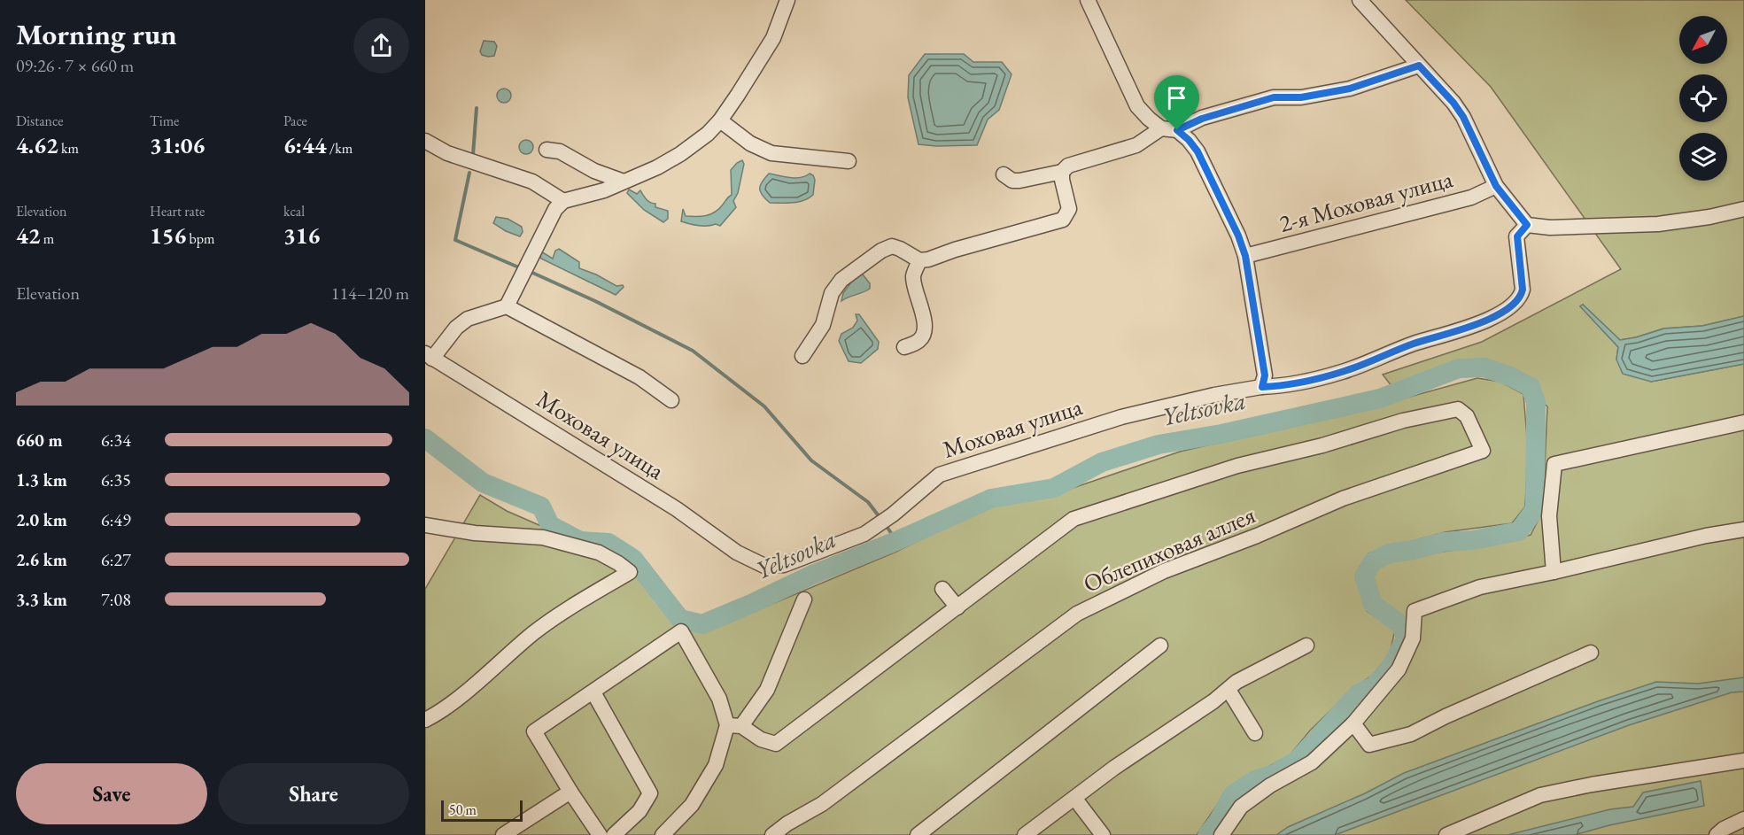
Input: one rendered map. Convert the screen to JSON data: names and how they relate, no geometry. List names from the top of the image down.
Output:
{
  "streets": {
    "street": ["2-я Моховая улица", "Моховая улица", "Облепиховая аллея"]
  },
  "water": ["Yeltsovka"],
  "scale_bar": "50 m",
  "north": "bottom left",
  "page": {
    "heading": ["Morning run", "09:26 · 7 × 660 m"],
    "stats": [
      ["Distance", "4.62 km"],
      ["Time", "31:06"],
      ["Pace", "6:44 /km"],
      ["Elevation", "42 m"],
      ["Heart rate", "156 bpm"],
      ["kcal", "316"]
    ],
    "chart": ["Elevation", "114–120 m"],
    "list": [
      {
        "name": "660 m",
        "note": "6:34"
      },
      {
        "name": "1.3 km",
        "note": "6:35"
      },
      {
        "name": "2.0 km",
        "note": "6:49"
      },
      {
        "name": "2.6 km",
        "note": "6:27"
      },
      {
        "name": "3.3 km",
        "note": "7:08"
      }
    ],
    "buttons": ["Save", "Share"],
    "scale": "50 m"
  }
}
